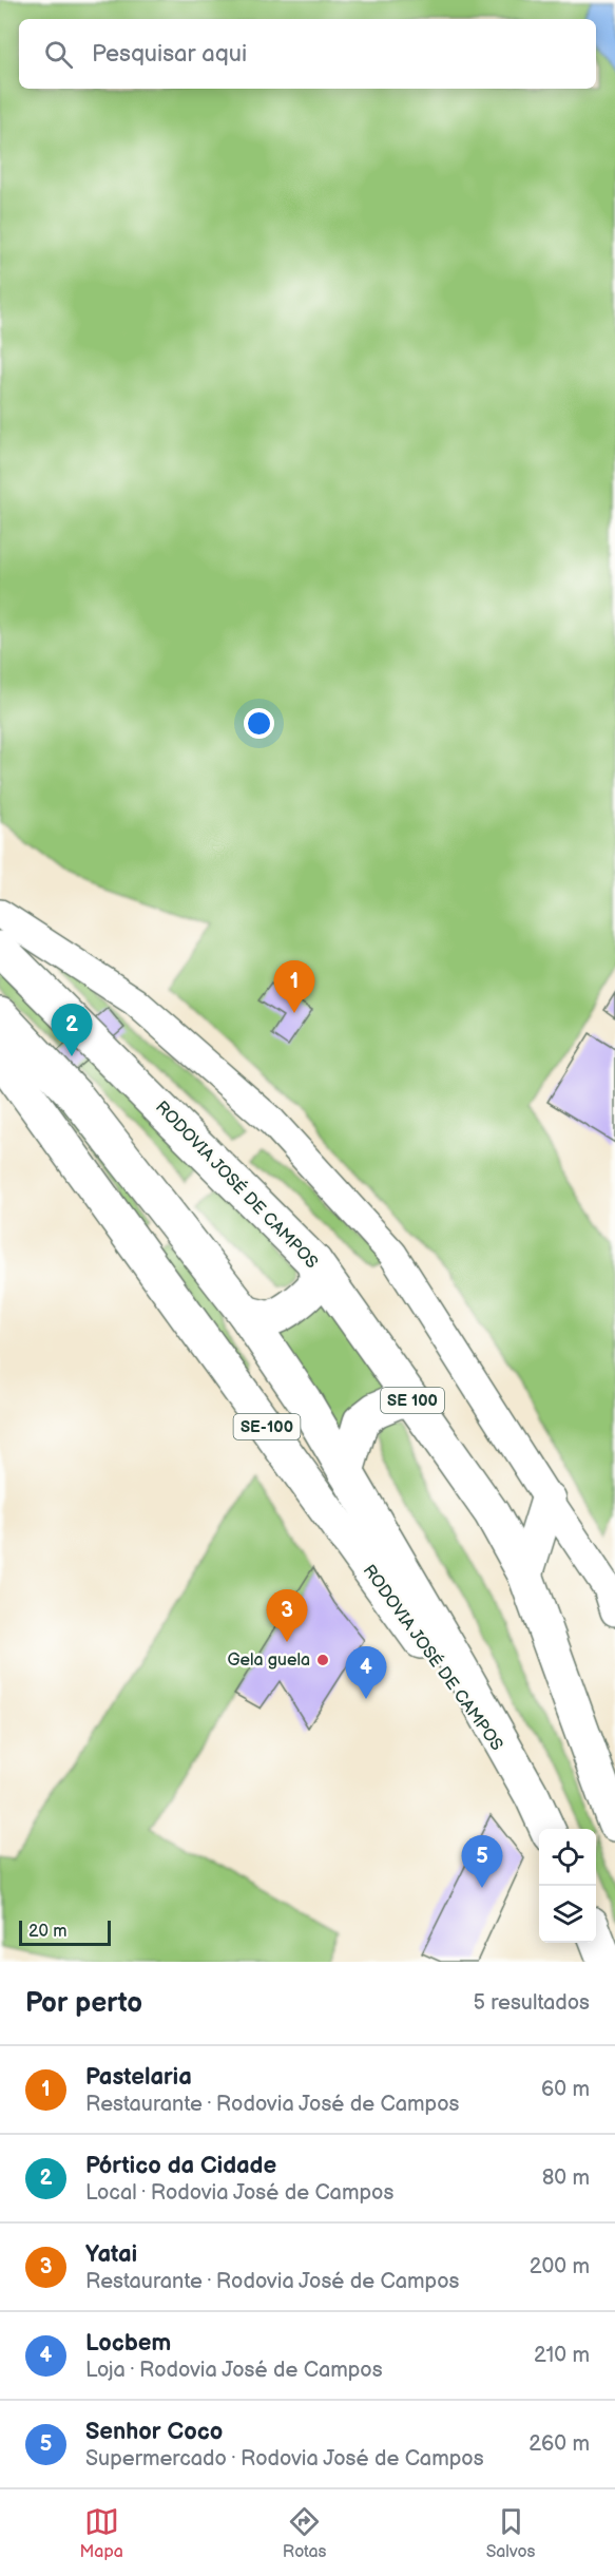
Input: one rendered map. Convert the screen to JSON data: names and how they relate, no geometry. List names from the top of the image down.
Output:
{
  "streets": {
    "main road": ["RODOVIA JOSÉ DE CAMPOS", "SE 100", "SE-100"]
  },
  "places": ["Gela guela"],
  "scale_bar": "20 m",
  "page": {
    "search": "Pesquisar aqui",
    "pins": [
      "1",
      "2",
      "3",
      "4",
      "5"
    ],
    "scale": "20 m",
    "heading": ["Por perto", "5 resultados"],
    "list": [
      {
        "mark": "1",
        "name": "Pastelaria",
        "note": "Restaurante · Rodovia José de Campos",
        "value": "60 m"
      },
      {
        "mark": "2",
        "name": "Pórtico da Cidade",
        "note": "Local · Rodovia José de Campos",
        "value": "80 m"
      },
      {
        "mark": "3",
        "name": "Yatai",
        "note": "Restaurante · Rodovia José de Campos",
        "value": "200 m"
      },
      {
        "mark": "4",
        "name": "Locbem",
        "note": "Loja · Rodovia José de Campos",
        "value": "210 m"
      },
      {
        "mark": "5",
        "name": "Senhor Coco",
        "note": "Supermercado · Rodovia José de Campos",
        "value": "260 m"
      }
    ],
    "nav": ["Mapa", "Rotas", "Salvos"]
  }
}
